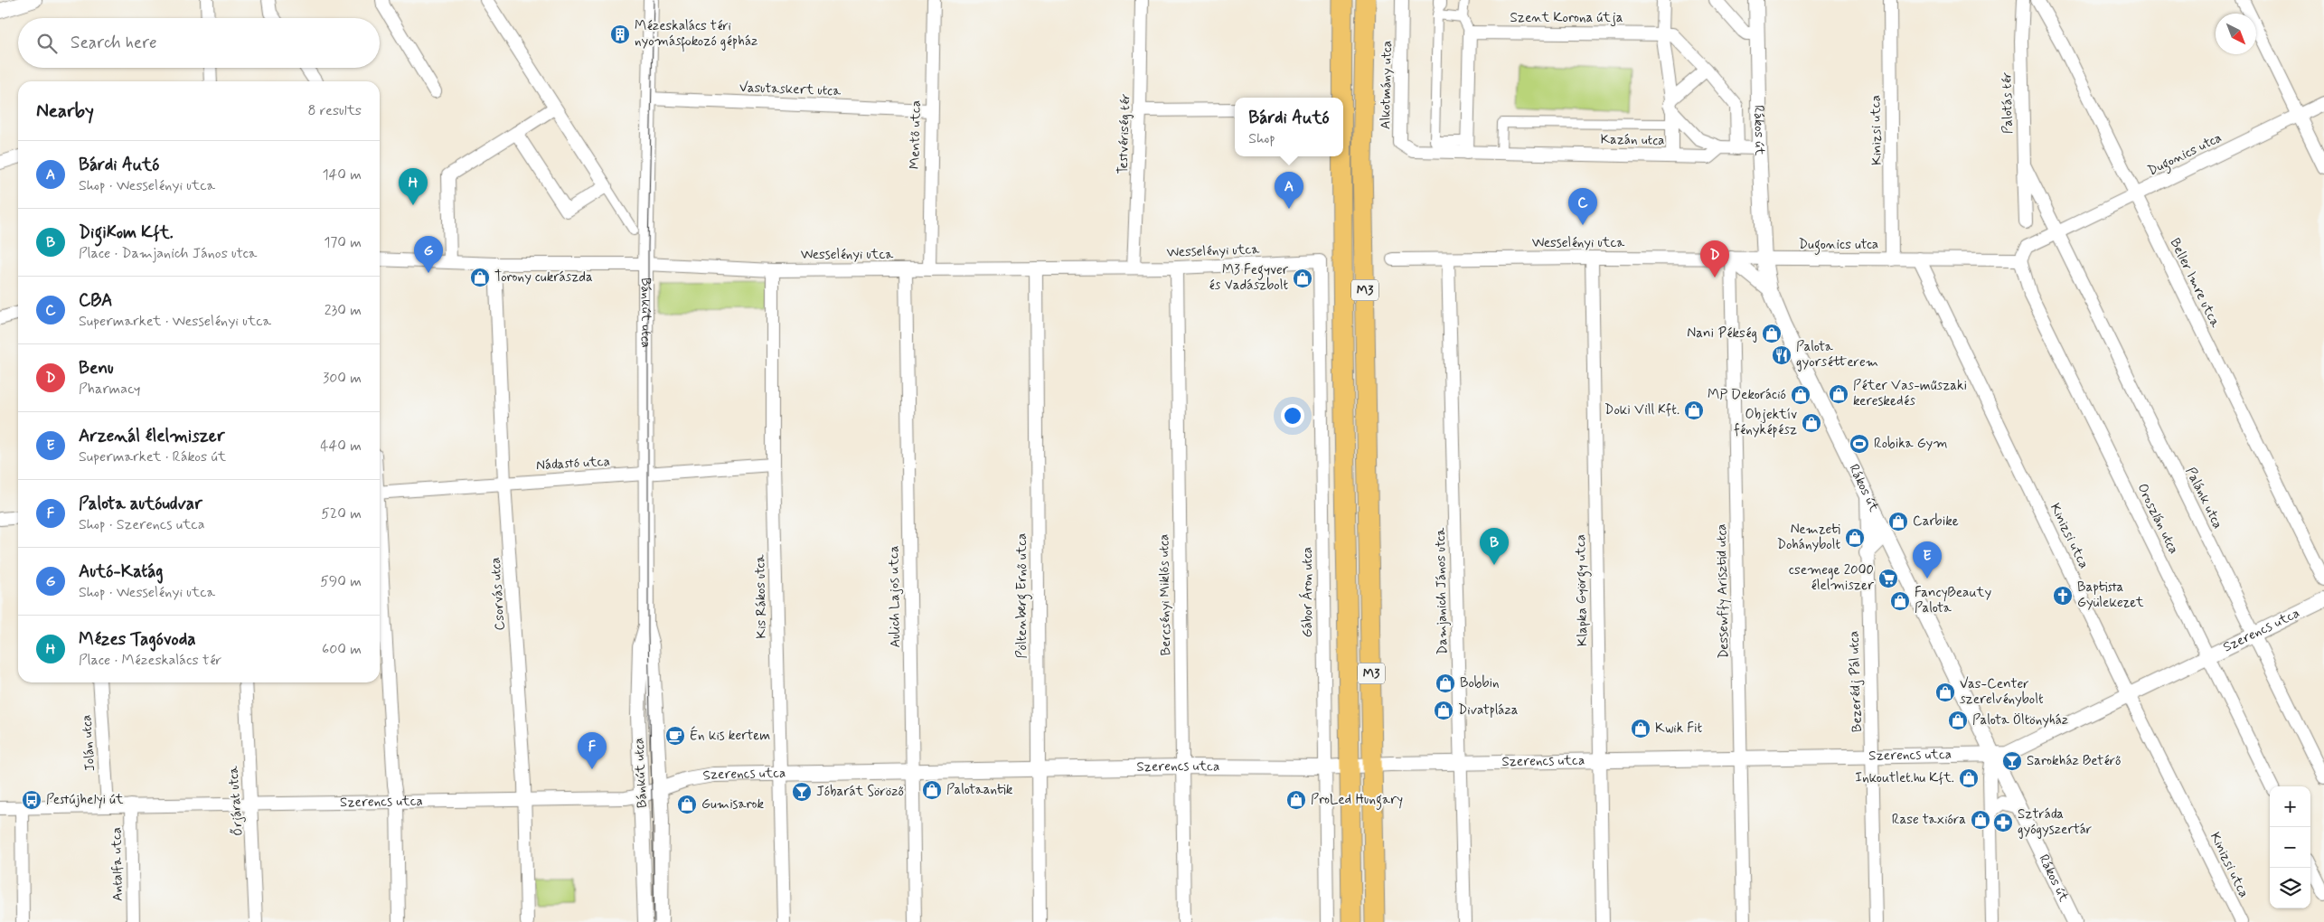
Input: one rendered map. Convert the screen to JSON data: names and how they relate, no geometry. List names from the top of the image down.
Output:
{
  "streets": {
    "main road": ["M3"],
    "street": [
      "Szent Korona útja",
      "Alkotmány utca",
      "Vasutaskert utca",
      "Palotás tér",
      "Rákos út",
      "Kinizsi utca",
      "Testvériség tér",
      "Mentő utca",
      "Kazán utca",
      "Dugonics utca",
      "Wesselényi utca",
      "Beller Imre utca",
      "Bánkút utca",
      "Nádastó utca",
      "Palánk utca",
      "Oroszlán utca",
      "Klapka György utca",
      "Damjanich János utca",
      "Dessewffy Arisztid utca",
      "Gábor Áron utca",
      "Csorvás utca",
      "Bercsényi Miklós utca",
      "Pöltenberg Ernő utca",
      "Kis Rákos utca",
      "Aulich Lajos utca",
      "Szerencs utca",
      "Bezerédj Pál utca",
      "Jolán utca",
      "Őrjárat utca",
      "Antalfa utca"
    ]
  },
  "crossings": [
    ["Alkotmány utca", "Kazán utca"],
    ["Vasutaskert utca", "Mentő utca"],
    ["Vasutaskert utca", "Bánkút utca"],
    ["Palotás tér", "Dugonics utca"],
    ["Palotás tér", "Palánk utca"],
    ["Rákos út", "Kazán utca"],
    ["Rákos út", "Dugonics utca"],
    ["Rákos út", "Wesselényi utca"],
    ["Rákos út", "Szerencs utca"],
    ["Rákos út", "Bezerédj Pál utca"],
    ["Kinizsi utca", "Dugonics utca"],
    ["Kinizsi utca", "Szerencs utca"],
    ["Testvériség tér", "Wesselényi utca"],
    ["Mentő utca", "Wesselényi utca"],
    ["Dugonics utca", "Wesselényi utca"],
    ["Dugonics utca", "Beller Imre utca"],
    ["Dugonics utca", "Palánk utca"],
    ["Dugonics utca", "Oroszlán utca"],
    ["Wesselényi utca", "Bánkút utca"],
    ["Wesselényi utca", "Klapka György utca"],
    ["Wesselényi utca", "Damjanich János utca"],
    ["Wesselényi utca", "Dessewffy Arisztid utca"],
    ["Wesselényi utca", "Gábor Áron utca"],
    ["Wesselényi utca", "Csorvás utca"],
    ["Wesselényi utca", "Bercsényi Miklós utca"],
    ["Wesselényi utca", "Pöltenberg Ernő utca"],
    ["Wesselényi utca", "Kis Rákos utca"],
    ["Wesselényi utca", "Aulich Lajos utca"],
    ["M3", "Szerencs utca"],
    ["Bánkút utca", "Nádastó utca"],
    ["Bánkút utca", "Szerencs utca"],
    ["Nádastó utca", "Csorvás utca"],
    ["Nádastó utca", "Kis Rákos utca"],
    ["Palánk utca", "Szerencs utca"],
    ["Oroszlán utca", "Szerencs utca"],
    ["Klapka György utca", "Szerencs utca"],
    ["Damjanich János utca", "Szerencs utca"],
    ["Dessewffy Arisztid utca", "Szerencs utca"],
    ["Gábor Áron utca", "Szerencs utca"],
    ["Csorvás utca", "Szerencs utca"],
    ["Bercsényi Miklós utca", "Szerencs utca"],
    ["Pöltenberg Ernő utca", "Szerencs utca"],
    ["Kis Rákos utca", "Szerencs utca"],
    ["Aulich Lajos utca", "Szerencs utca"],
    ["Szerencs utca", "Bezerédj Pál utca"],
    ["Szerencs utca", "Jolán utca"],
    ["Szerencs utca", "Őrjárat utca"],
    ["Szerencs utca", "Antalfa utca"]
  ],
  "places": {
    "building": ["Mézeskalács téri nyomásfokozó gépház"],
    "shop": [
      "Torony cukrászda",
      "M3 Fegyver és Vadászbolt",
      "Nani Pékség",
      "Péter Vas-műszaki kereskedés",
      "MP Dekoráció",
      "Doki Vill Kft.",
      "Objektív fényképész",
      "Carbike",
      "Nemzeti Dohánybolt",
      "FancyBeauty Palota",
      "Bobbin",
      "Vas-Center szerelvénybolt",
      "Divatpláza",
      "Palota Öltönyház",
      "Kwik Fit",
      "Inkoutlet.hu Kft.",
      "Palotaantik",
      "ProLed Hungary",
      "Gumisarok",
      "Rase taxióra"
    ],
    "restaurant": ["Palota gyorsétterem"],
    "sports": ["Robika Gym"],
    "supermarket": ["csemege 2000 élelmiszer"],
    "church": ["Baptista Gyülekezet"],
    "cafe": ["Én kis kertem"],
    "bar": ["Sarokház Betérő", "Jóbarát Söröző"],
    "bus stop": ["Pestújhelyi út"],
    "pharmacy": ["Sztráda gyógyszertár"]
  },
  "north": "bottom right",
  "page": {
    "search": "Search here",
    "heading": ["Nearby", "8 results"],
    "popup": ["Bárdi Autó", "Shop"],
    "list": [
      {
        "mark": "A",
        "name": "Bárdi Autó",
        "note": "Shop · Wesselényi utca",
        "value": "140 m"
      },
      {
        "mark": "B",
        "name": "DigiKom Kft.",
        "note": "Place · Damjanich János utca",
        "value": "170 m"
      },
      {
        "mark": "C",
        "name": "CBA",
        "note": "Supermarket · Wesselényi utca",
        "value": "230 m"
      },
      {
        "mark": "D",
        "name": "Benu",
        "note": "Pharmacy",
        "value": "300 m"
      },
      {
        "mark": "E",
        "name": "Arzenál élelmiszer",
        "note": "Supermarket · Rákos út",
        "value": "440 m"
      },
      {
        "mark": "F",
        "name": "Palota autóudvar",
        "note": "Shop · Szerencs utca",
        "value": "520 m"
      },
      {
        "mark": "G",
        "name": "Autó-Katág",
        "note": "Shop · Wesselényi utca",
        "value": "590 m"
      },
      {
        "mark": "H",
        "name": "Mézes Tagóvoda",
        "note": "Place · Mézeskalács tér",
        "value": "600 m"
      }
    ],
    "pins": [
      "H",
      "A",
      "C",
      "G",
      "D",
      "B",
      "E",
      "F"
    ],
    "map_buttons": ["+", "−"]
  }
}
